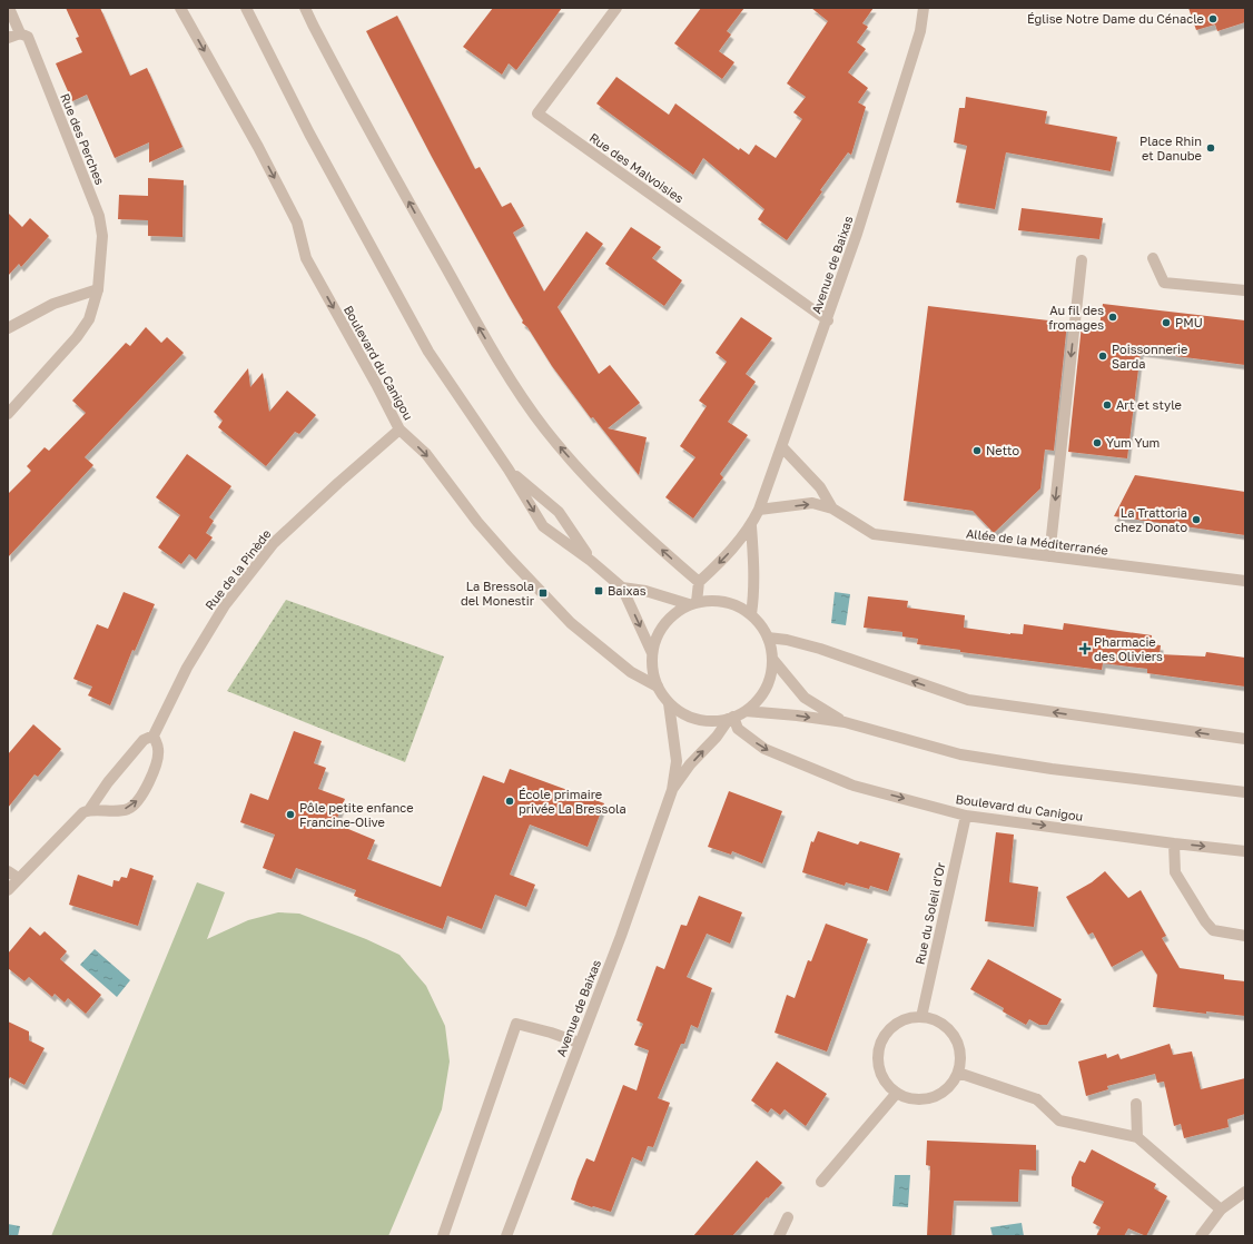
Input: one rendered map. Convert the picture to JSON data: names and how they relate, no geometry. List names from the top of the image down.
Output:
{
  "streets": {
    "street": [
      "Rue des Perches",
      "Rue des Malvoisies",
      "Avenue de Baixas",
      "Boulevard du Canigou",
      "Allée de la Méditerranée",
      "Rue de la Pinède",
      "Rue du Soleil d'Or"
    ]
  },
  "crossings": [
    ["Rue des Malvoisies", "Avenue de Baixas"],
    ["Avenue de Baixas", "Boulevard du Canigou"],
    ["Avenue de Baixas", "Allée de la Méditerranée"],
    ["Boulevard du Canigou", "Rue de la Pinède"],
    ["Boulevard du Canigou", "Rue du Soleil d'Or"]
  ],
  "places": {
    "other": [
      "Église Notre Dame du Cénacle",
      "Place Rhin et Danube",
      "Au fil des fromages",
      "PMU",
      "Poissonnerie Sarda",
      "Art et style",
      "Yum Yum",
      "Netto",
      "La Trattoria chez Donato",
      "École primaire privée La Bressola",
      "Pôle petite enfance Francine-Olive"
    ],
    "transit": ["Baixas", "La Bressola del Monestir"],
    "health": ["Pharmacie des Oliviers"]
  }
}
